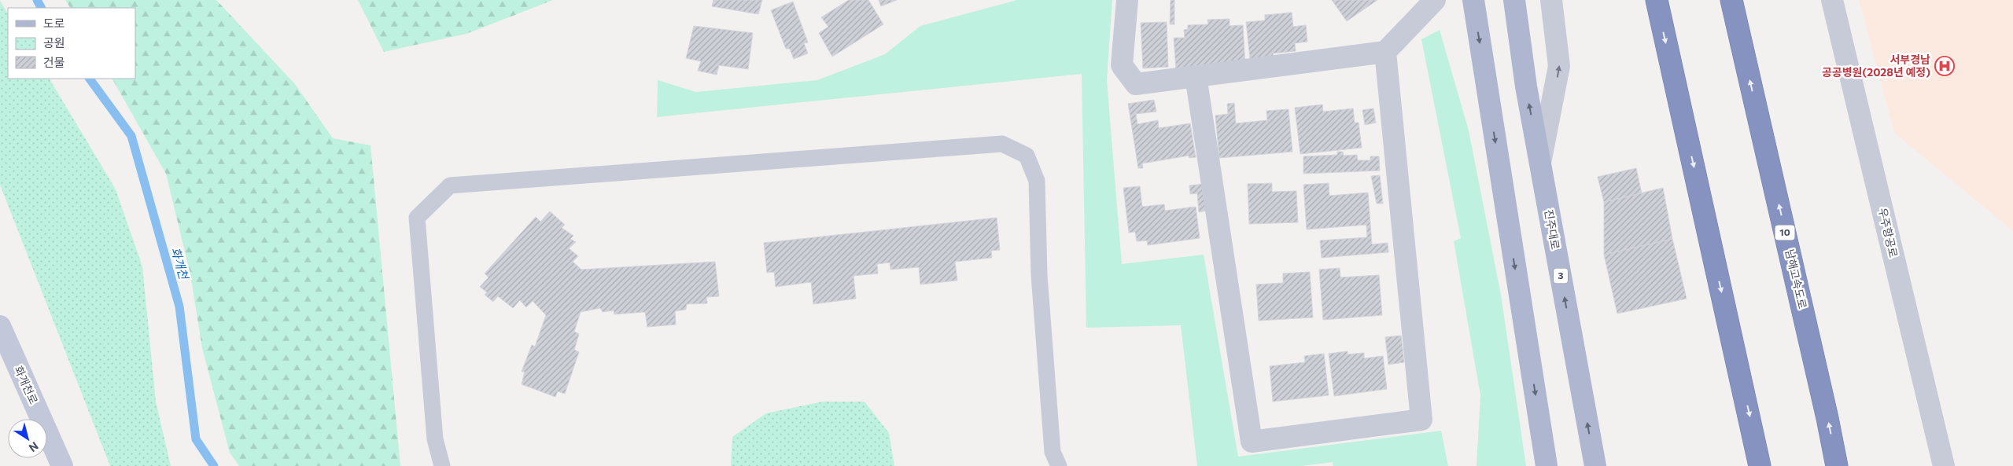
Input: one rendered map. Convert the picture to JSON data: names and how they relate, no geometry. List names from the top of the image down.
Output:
{
  "streets": {
    "highway": ["10", "남해고속도로"],
    "main road": ["진주대로", "3", "화개천로"],
    "street": ["우주항공로"]
  },
  "water": ["화개천"],
  "places": {
    "hospital": ["서부경남 공공병원(2028년 예정)"]
  },
  "legend": ["도로", "공원", "건물"],
  "north": "bottom right"
}
